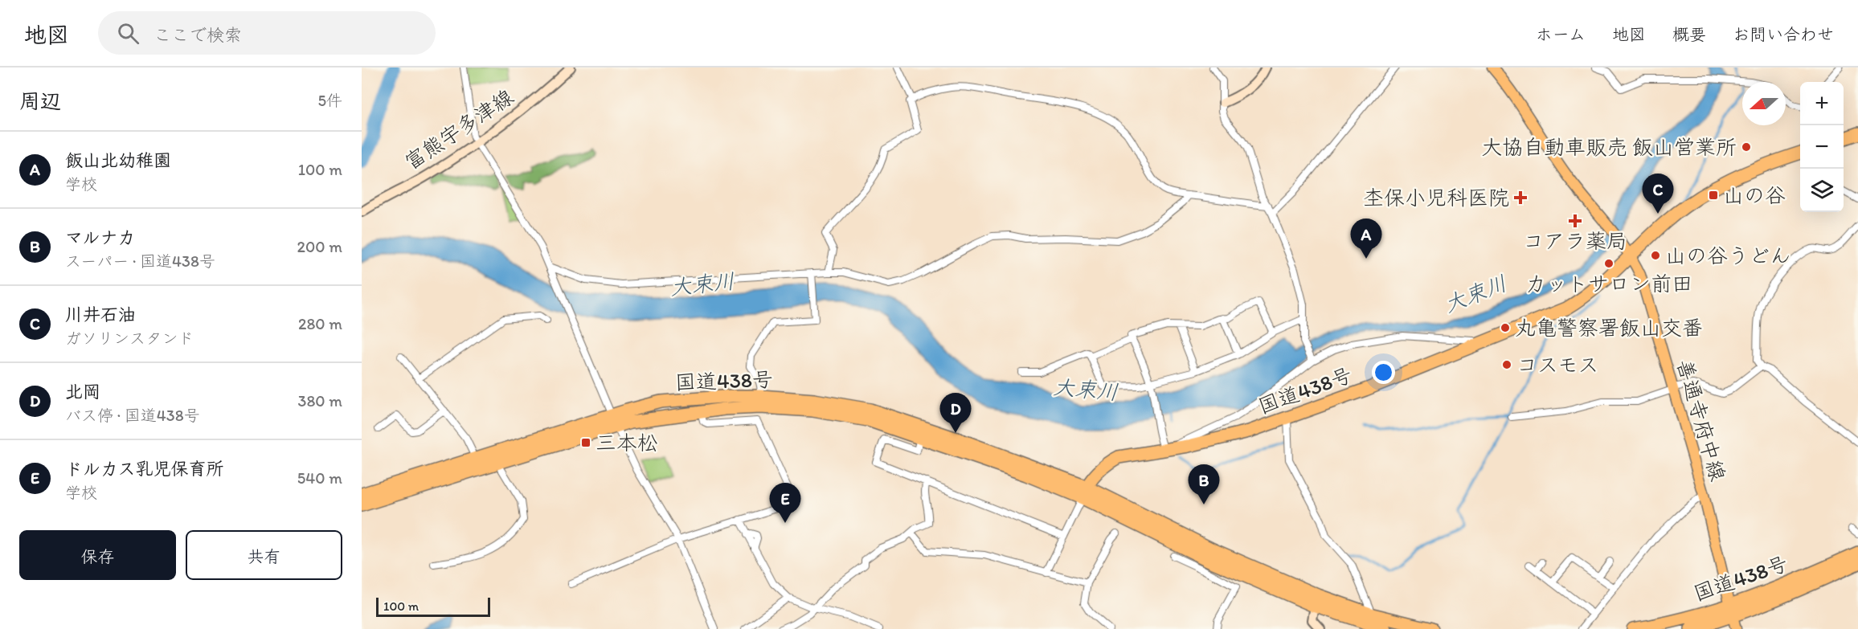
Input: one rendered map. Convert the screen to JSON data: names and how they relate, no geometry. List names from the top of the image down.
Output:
{
  "streets": {
    "highway": ["国道438号"],
    "main road": ["富熊宇多津線", "善通寺府中線"]
  },
  "crossings": [
    ["国道438号", "善通寺府中線"]
  ],
  "water": ["大束川"],
  "places": {
    "other": [
      "大協自動車販売 飯山営業所",
      "山の谷うどん",
      "カットサロン前田",
      "丸亀警察署飯山交番",
      "コスモス"
    ],
    "transit": ["山の谷", "三本松"],
    "health": ["杢保小児科医院", "コアラ薬局"]
  },
  "scale_bar": "100 m",
  "north": "left",
  "page": {
    "header": "地図",
    "search": "ここで検索",
    "nav": [
      "ホーム",
      "地図",
      "概要",
      "お問い合わせ"
    ],
    "heading": ["周辺", "5件"],
    "map_buttons": ["+", "−"],
    "list": [
      {
        "mark": "A",
        "name": "飯山北幼稚園",
        "note": "学校",
        "value": "100 m"
      },
      {
        "mark": "B",
        "name": "マルナカ",
        "note": "スーパー · 国道438号",
        "value": "200 m"
      },
      {
        "mark": "C",
        "name": "川井石油",
        "note": "ガソリンスタンド",
        "value": "280 m"
      },
      {
        "mark": "D",
        "name": "北岡",
        "note": "バス停 · 国道438号",
        "value": "380 m"
      },
      {
        "mark": "E",
        "name": "ドルカス乳児保育所",
        "note": "学校",
        "value": "540 m"
      }
    ],
    "pins": [
      "C",
      "A",
      "D",
      "B",
      "E"
    ],
    "buttons": ["保存", "共有"],
    "scale": "100 m"
  }
}
